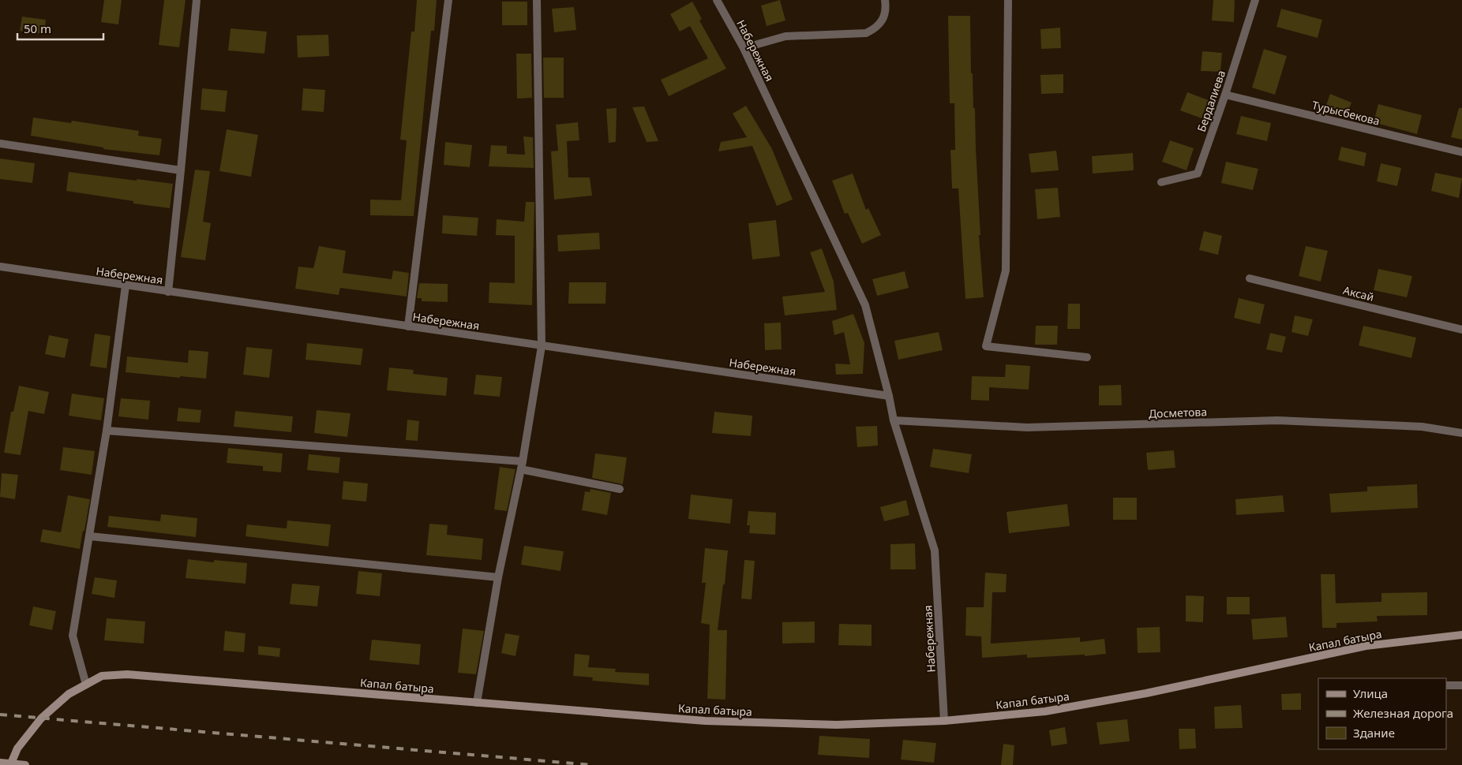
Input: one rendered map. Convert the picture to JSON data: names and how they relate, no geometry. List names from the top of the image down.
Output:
{
  "streets": {
    "main road": ["Капал батыра"],
    "street": [
      "Набережная",
      "Бердалиева",
      "Турысбекова",
      "Аксай",
      "Досметова"
    ]
  },
  "crossings": [
    ["Набережная", "Досметова"],
    ["Набережная", "Капал батыра"],
    ["Бердалиева", "Турысбекова"]
  ],
  "legend": ["Улица", "Железная дорога", "Здание"],
  "scale_bar": "50 m"
}
